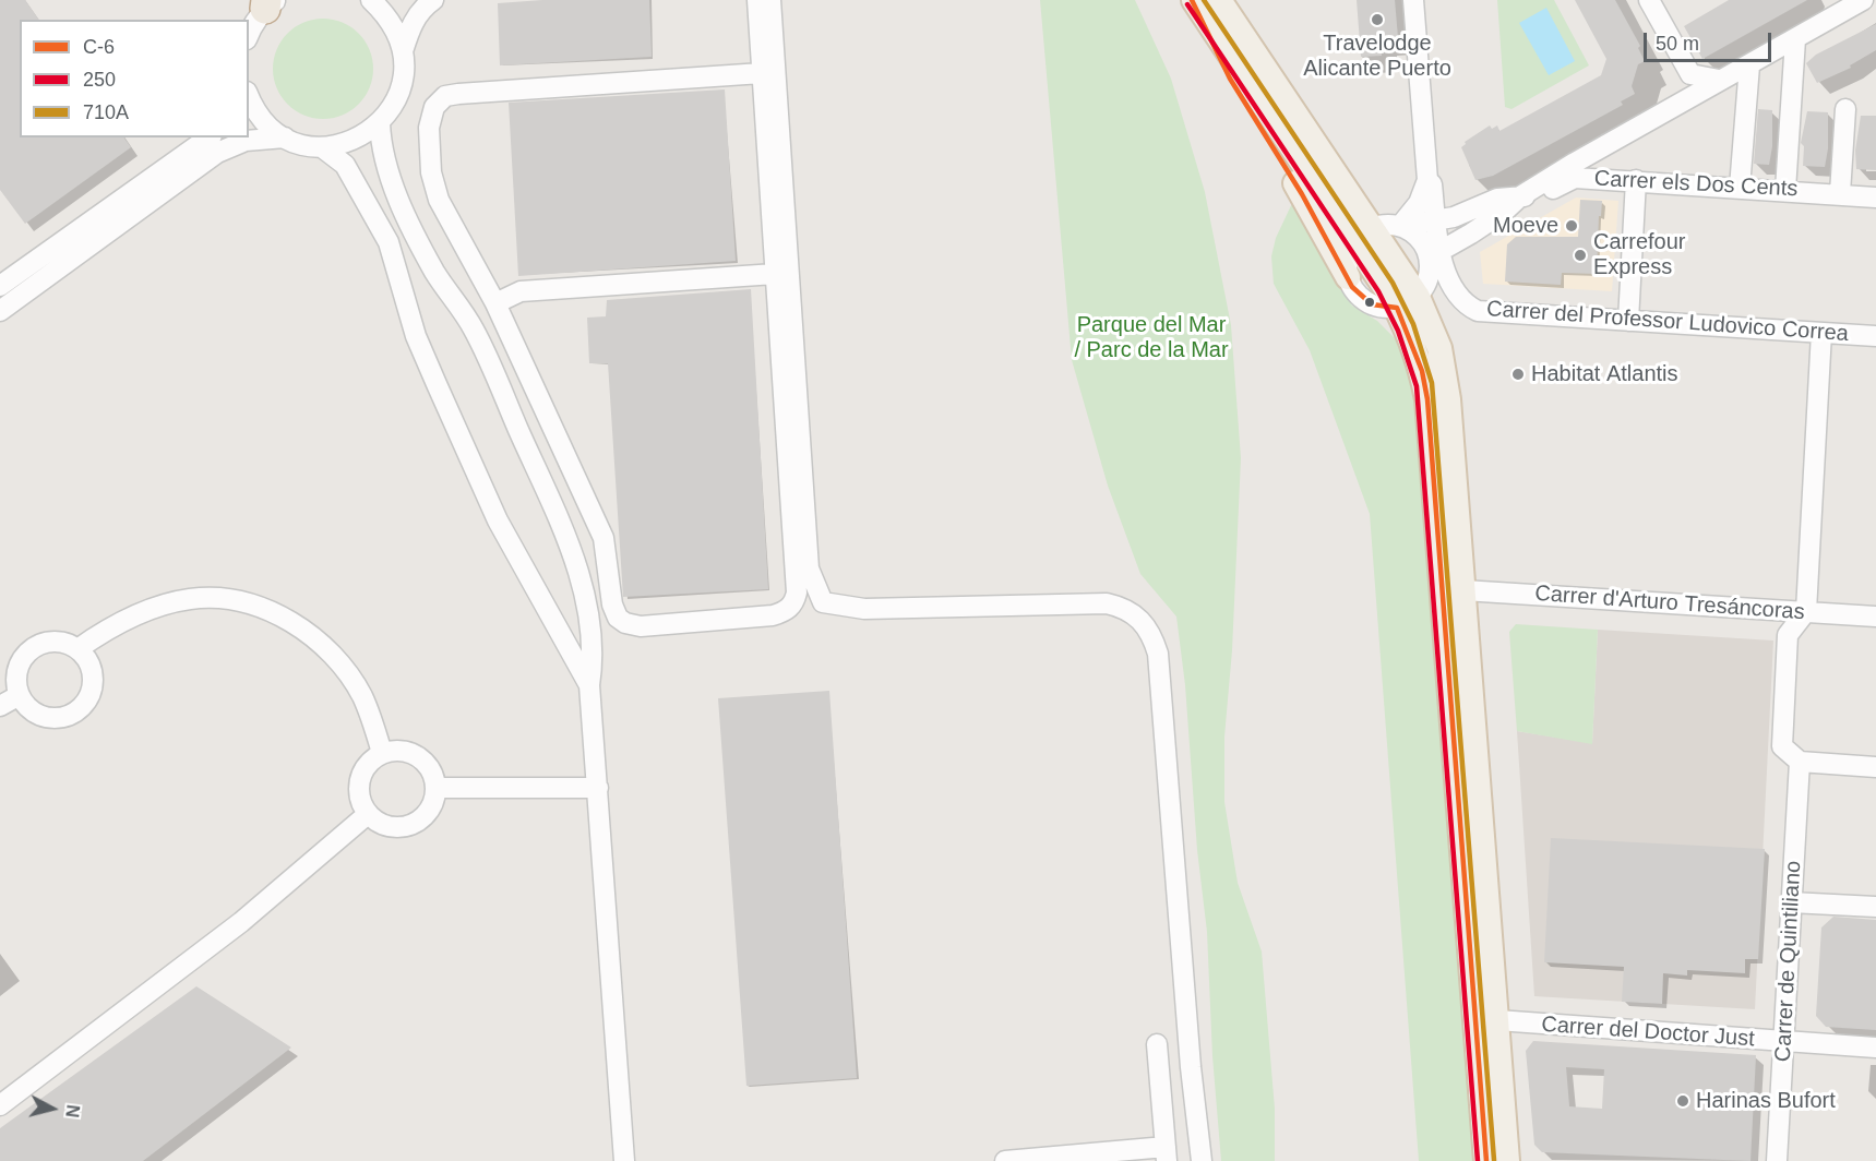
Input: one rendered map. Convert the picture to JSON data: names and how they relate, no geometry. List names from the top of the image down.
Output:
{
  "streets": {
    "street": [
      "Carrer els Dos Cents",
      "Carrer del Professor Ludovico Correa",
      "Carrer d'Arturo Tresáncoras",
      "Carrer de Quintiliano",
      "Carrer del Doctor Just"
    ]
  },
  "crossings": [
    ["Carrer de Quintiliano", "Carrer del Doctor Just"]
  ],
  "parks": ["Parque del Mar / Parc de la Mar"],
  "places": [
    "Travelodge Alicante Puerto",
    "Moeve",
    "Carrefour Express",
    "Habitat Atlantis",
    "Harinas Bufort"
  ],
  "lines": ["transit line C-6", "transit line 710A", "transit line 250"],
  "legend": ["C-6", "250", "710A"],
  "scale_bar": "50 m",
  "north": "right"
}
